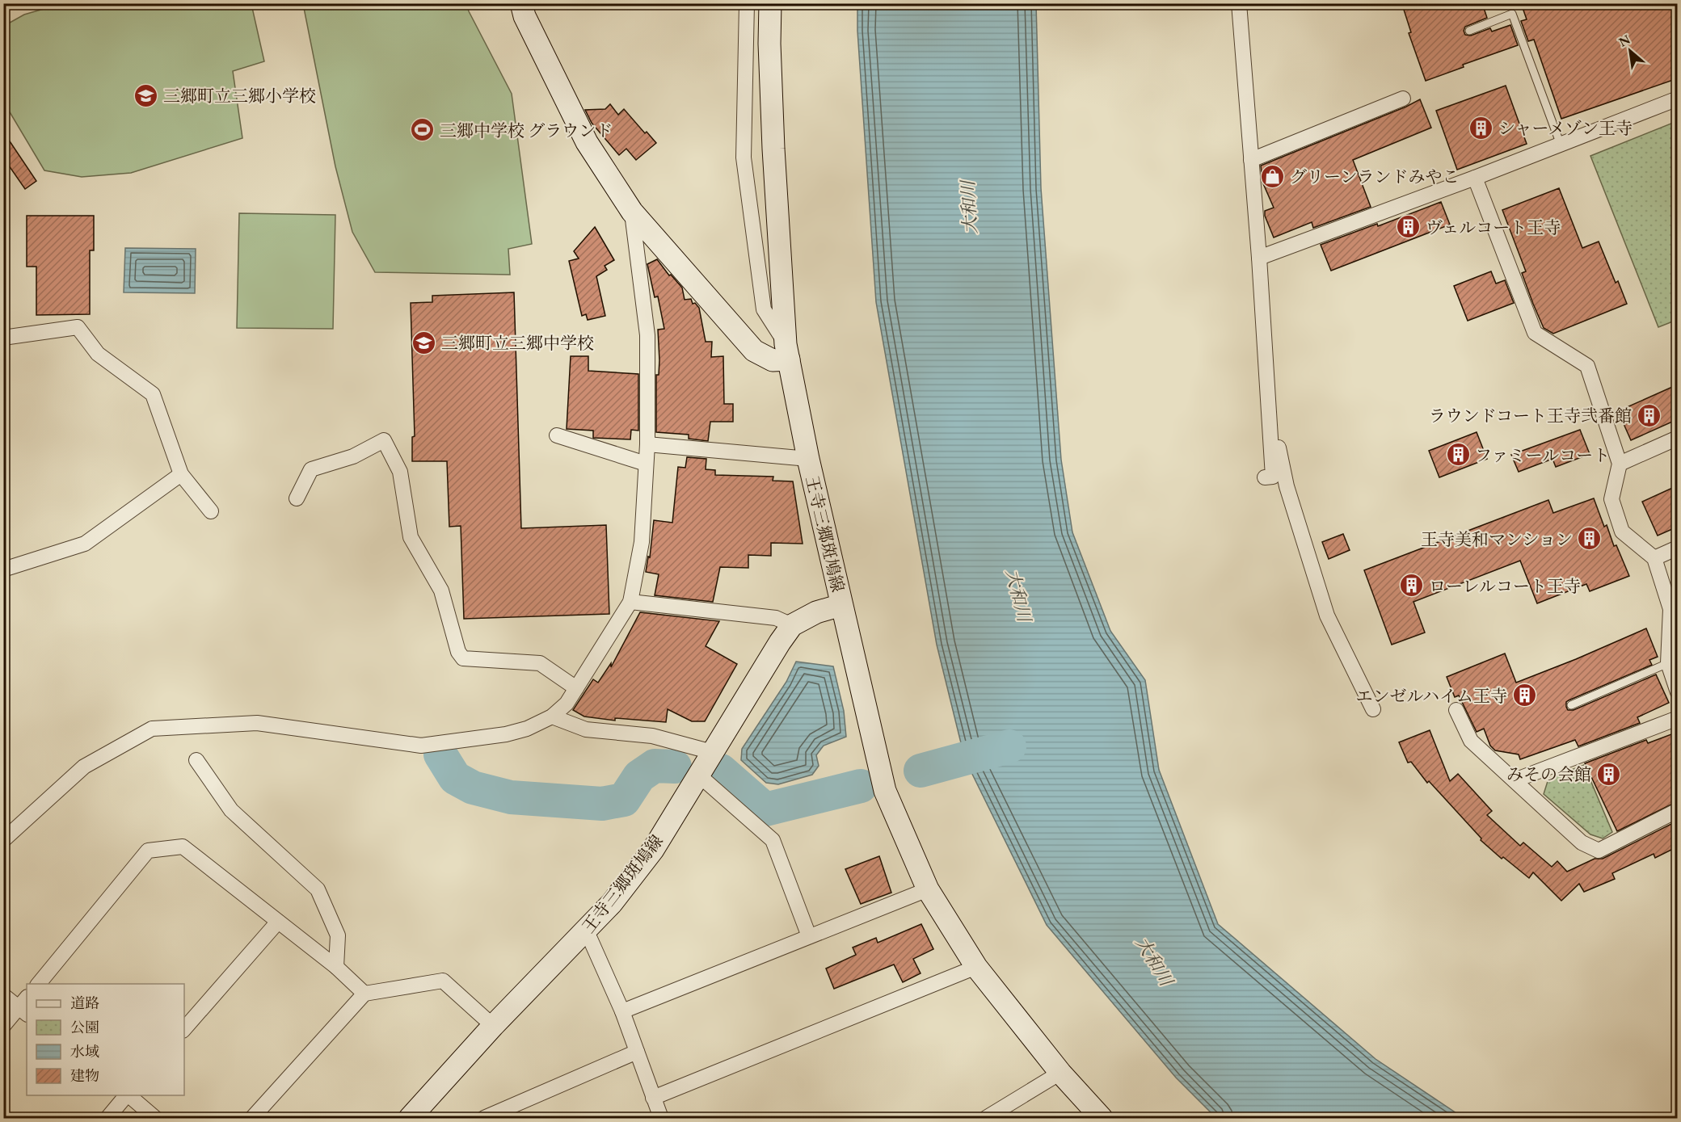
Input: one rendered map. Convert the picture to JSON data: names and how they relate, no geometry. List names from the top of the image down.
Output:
{
  "streets": {
    "main road": ["王寺三郷斑鳩線"]
  },
  "water": ["大和川"],
  "places": {
    "school or university": ["三郷町立三郷小学校", "三郷町立三郷中学校"],
    "building": [
      "シャーメゾン王寺",
      "ヴェルコート王寺",
      "ラウンドコート王寺弐番館",
      "ファミールコート",
      "王寺美和マンション",
      "ローレルコート王寺",
      "エンゼルハイム王寺",
      "みその会館"
    ],
    "sports": ["三郷中学校 グラウンド"],
    "shop": ["グリーンランドみやこ"]
  },
  "legend": [
    "道路",
    "公園",
    "水域",
    "建物"
  ],
  "north": "top left"
}
